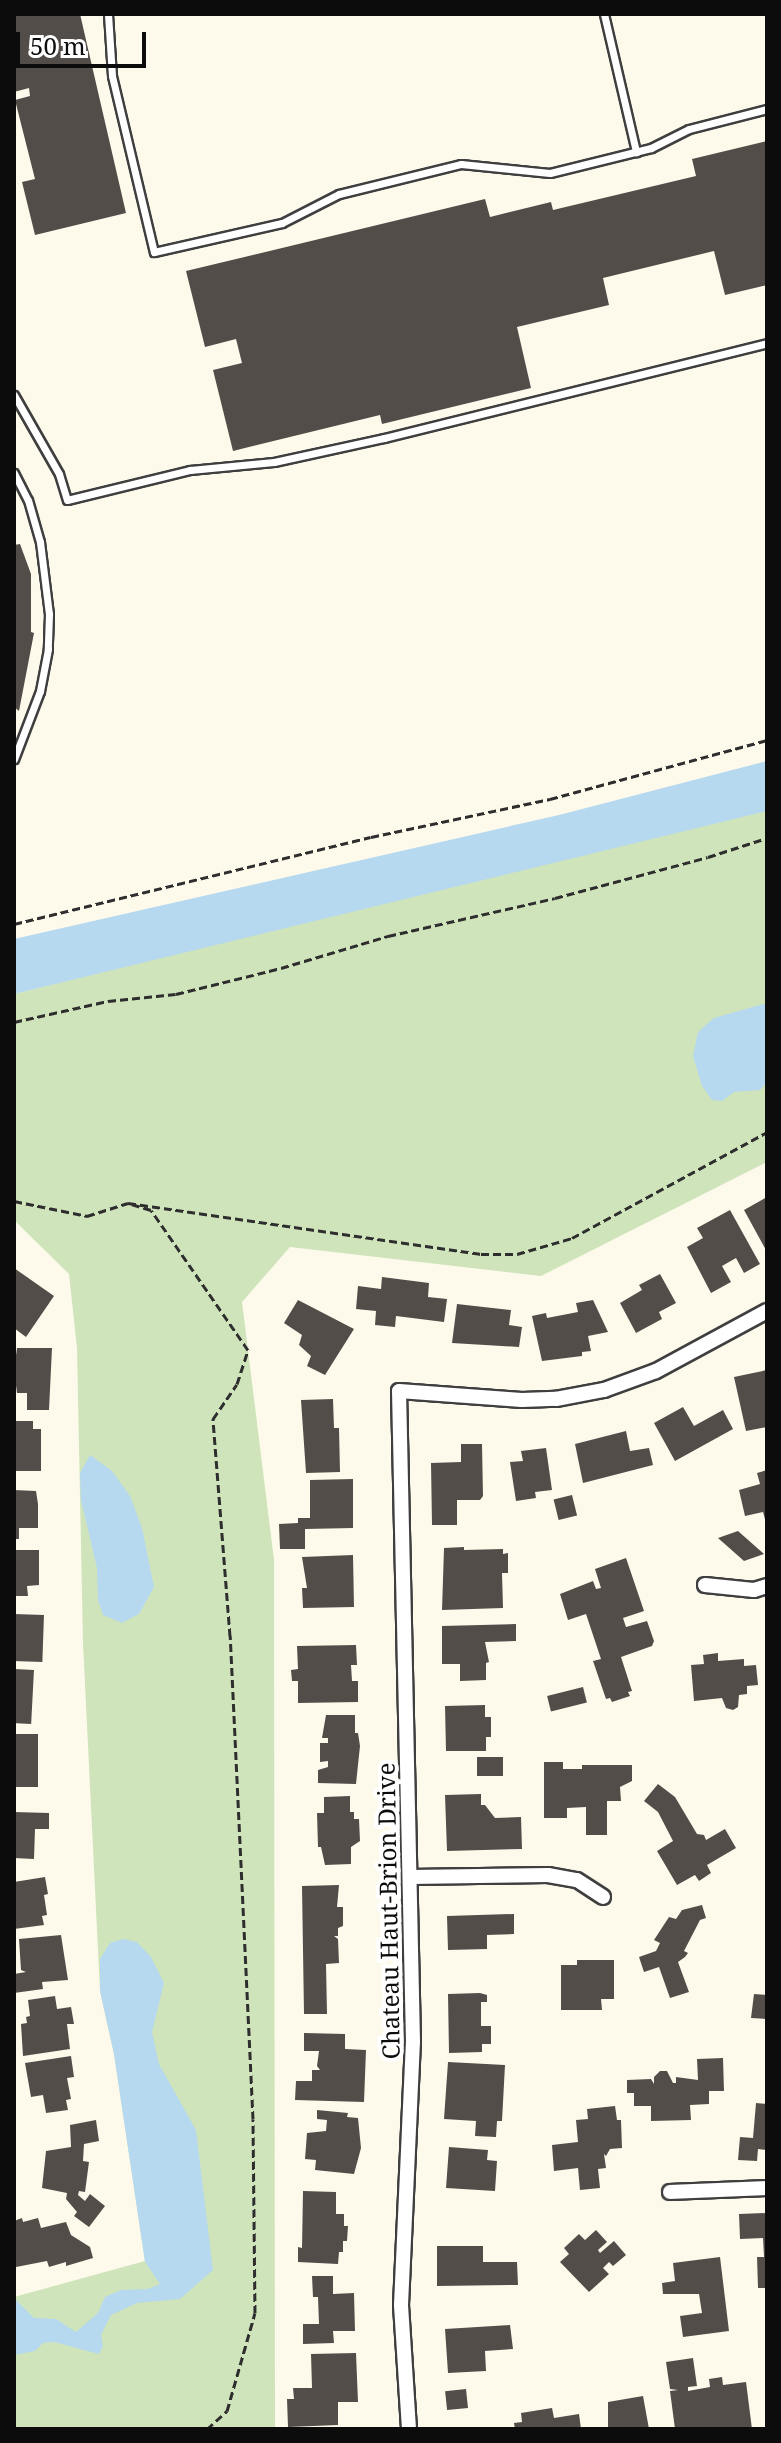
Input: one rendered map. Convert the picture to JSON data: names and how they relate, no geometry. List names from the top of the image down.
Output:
{
  "streets": {
    "street": ["Chateau Haut-Brion Drive"]
  },
  "scale_bar": "50 m"
}
